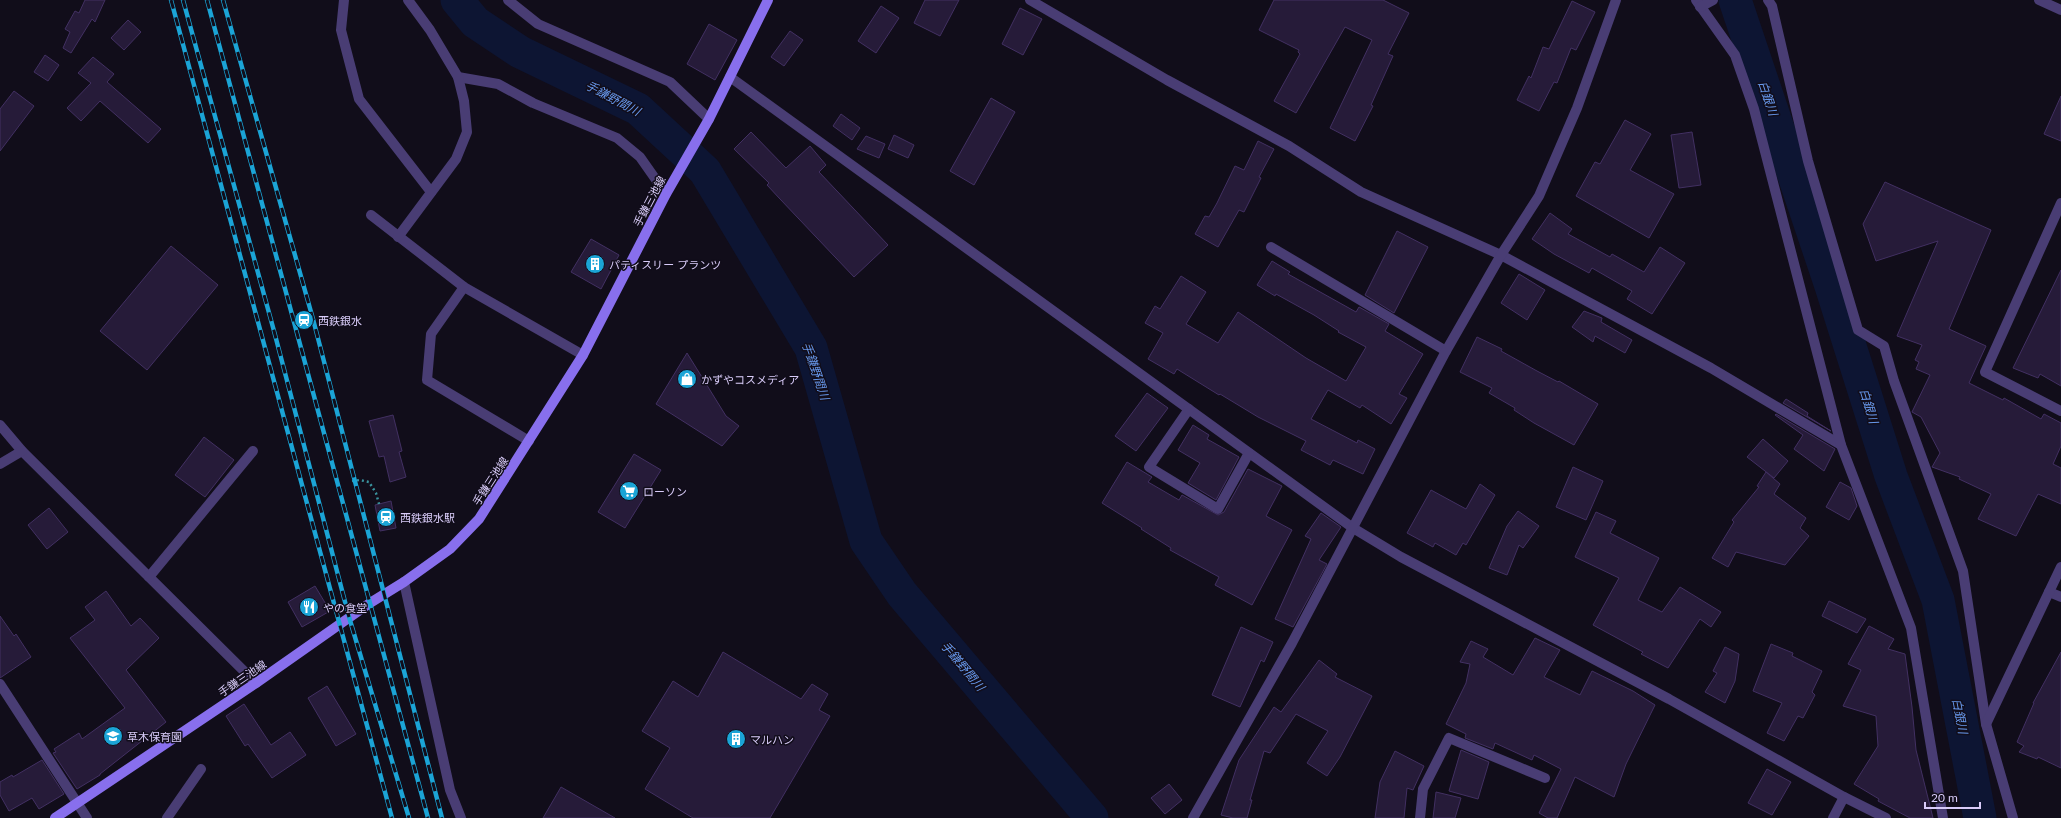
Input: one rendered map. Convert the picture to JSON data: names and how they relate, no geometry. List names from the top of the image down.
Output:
{
  "streets": {
    "main road": ["手鎌三池線"]
  },
  "water": ["手鎌野間川", "白銀川"],
  "places": {
    "building": ["パティスリー プランツ", "マルハン"],
    "station": ["西鉄銀水", "西鉄銀水駅"],
    "shop": ["かずやコスメディア"],
    "supermarket": ["ローソン"],
    "restaurant": ["やの食堂"],
    "school or university": ["草木保育園"]
  },
  "scale_bar": "20 m"
}
